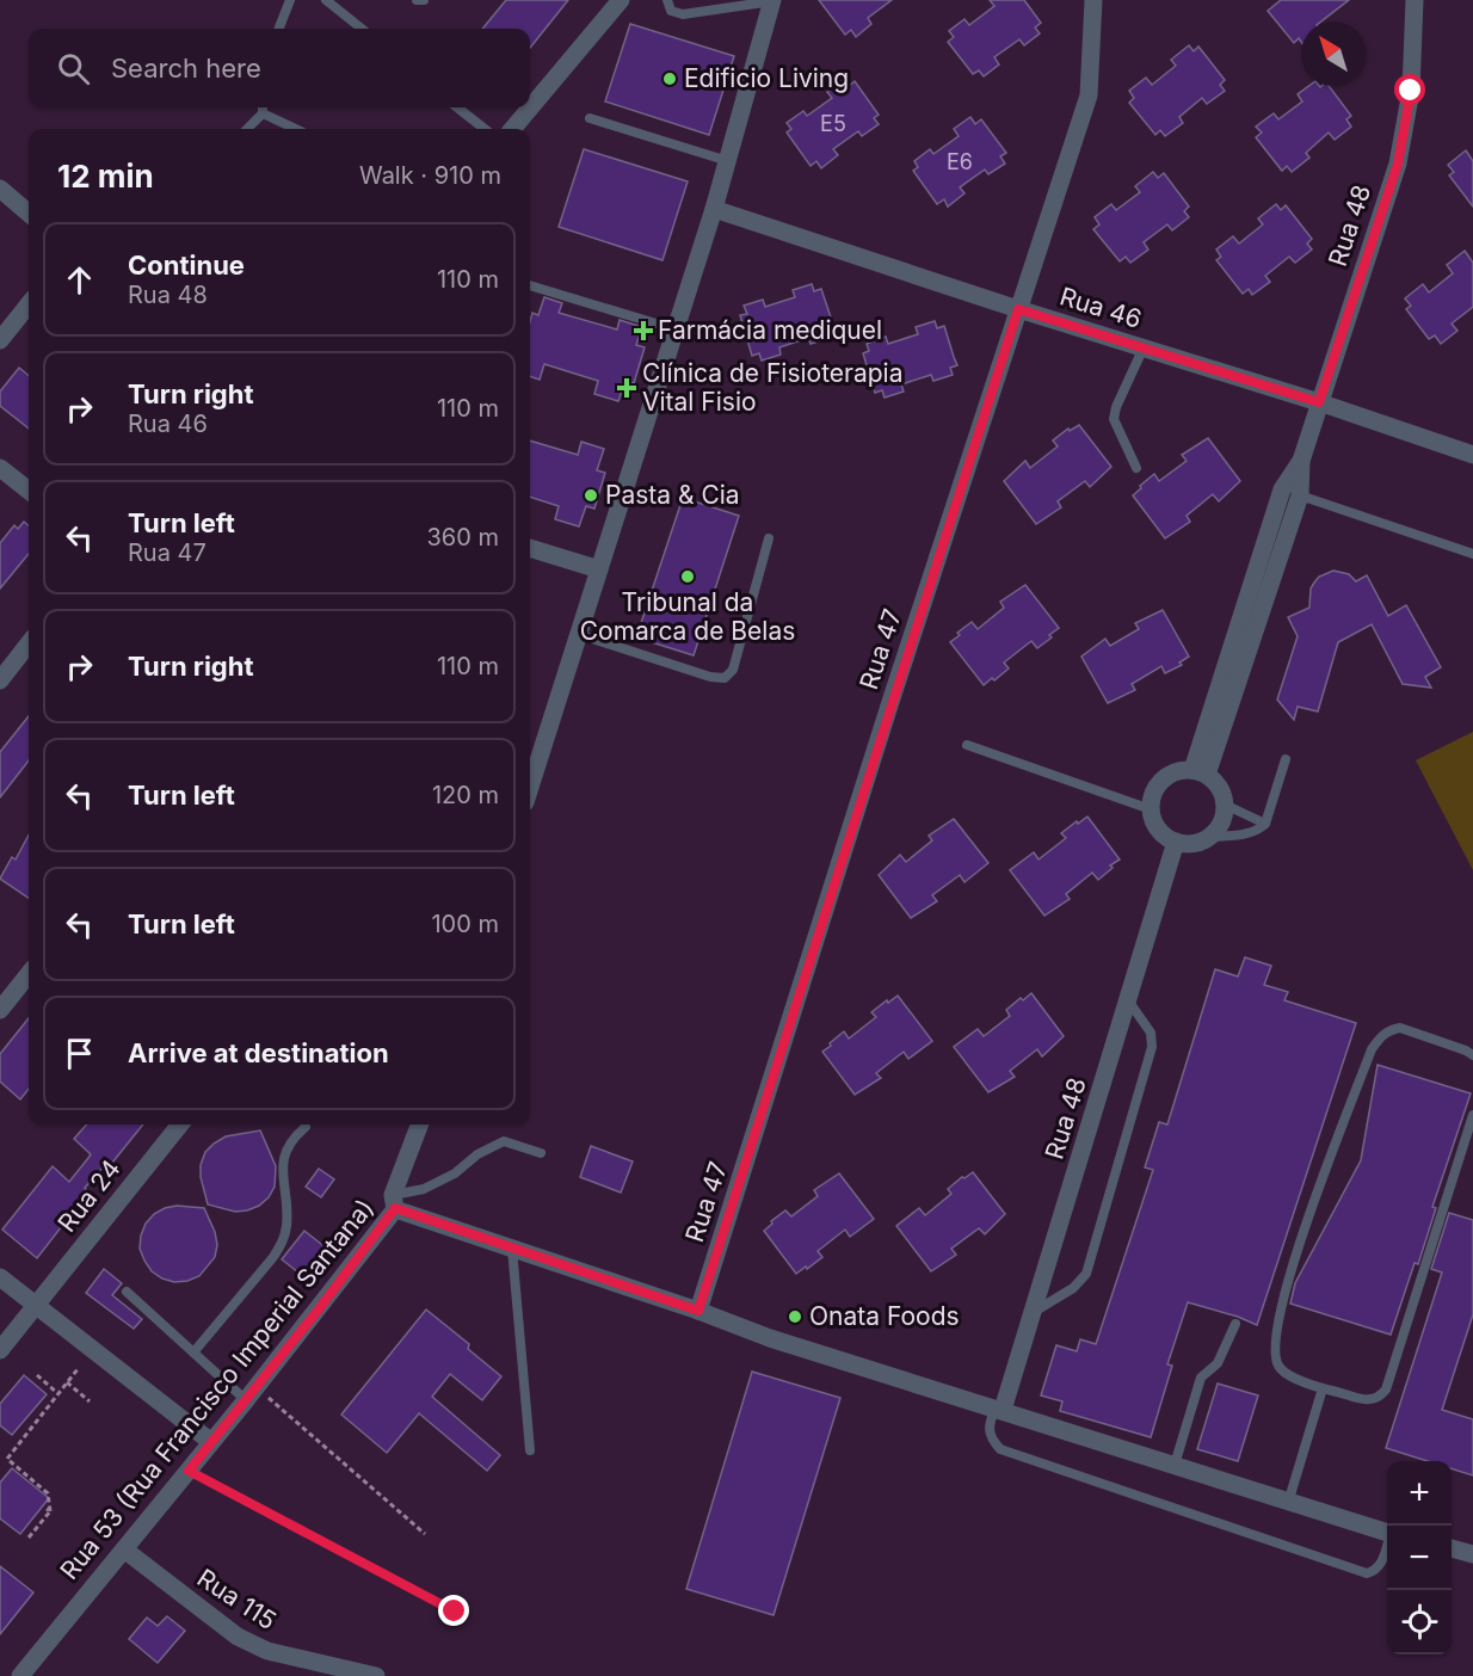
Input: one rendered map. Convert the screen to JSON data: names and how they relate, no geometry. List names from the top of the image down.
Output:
{
  "streets": {
    "street": [
      "Rua 48",
      "Rua 46",
      "Rua 47",
      "Rua 24",
      "Rua 53 (Rua Francisco Imperial Santana)",
      "Rua 115"
    ]
  },
  "crossings": [
    ["Rua 48", "Rua 46"],
    ["Rua 46", "Rua 47"],
    ["Rua 53 (Rua Francisco Imperial Santana)", "Rua 115"]
  ],
  "places": {
    "other": [
      "Edificio Living",
      "Pasta & Cia",
      "Tribunal da Comarca de Belas",
      "Onata Foods"
    ],
    "health": ["Farmácia mediquel", "Clínica de Fisioterapia Vital Fisio"]
  },
  "house_numbers": ["E5", "E6"],
  "north": "top left",
  "page": {
    "search": "Search here",
    "heading": ["12 min", "Walk · 910 m"],
    "list": [
      ["Continue", "Rua 48", "110 m"],
      ["Turn right", "Rua 46", "110 m"],
      ["Turn left", "Rua 47", "360 m"],
      ["Turn right", "110 m"],
      ["Turn left", "120 m"],
      ["Turn left", "100 m"],
      "Arrive at destination"
    ],
    "map_buttons": ["+", "−"]
  }
}
